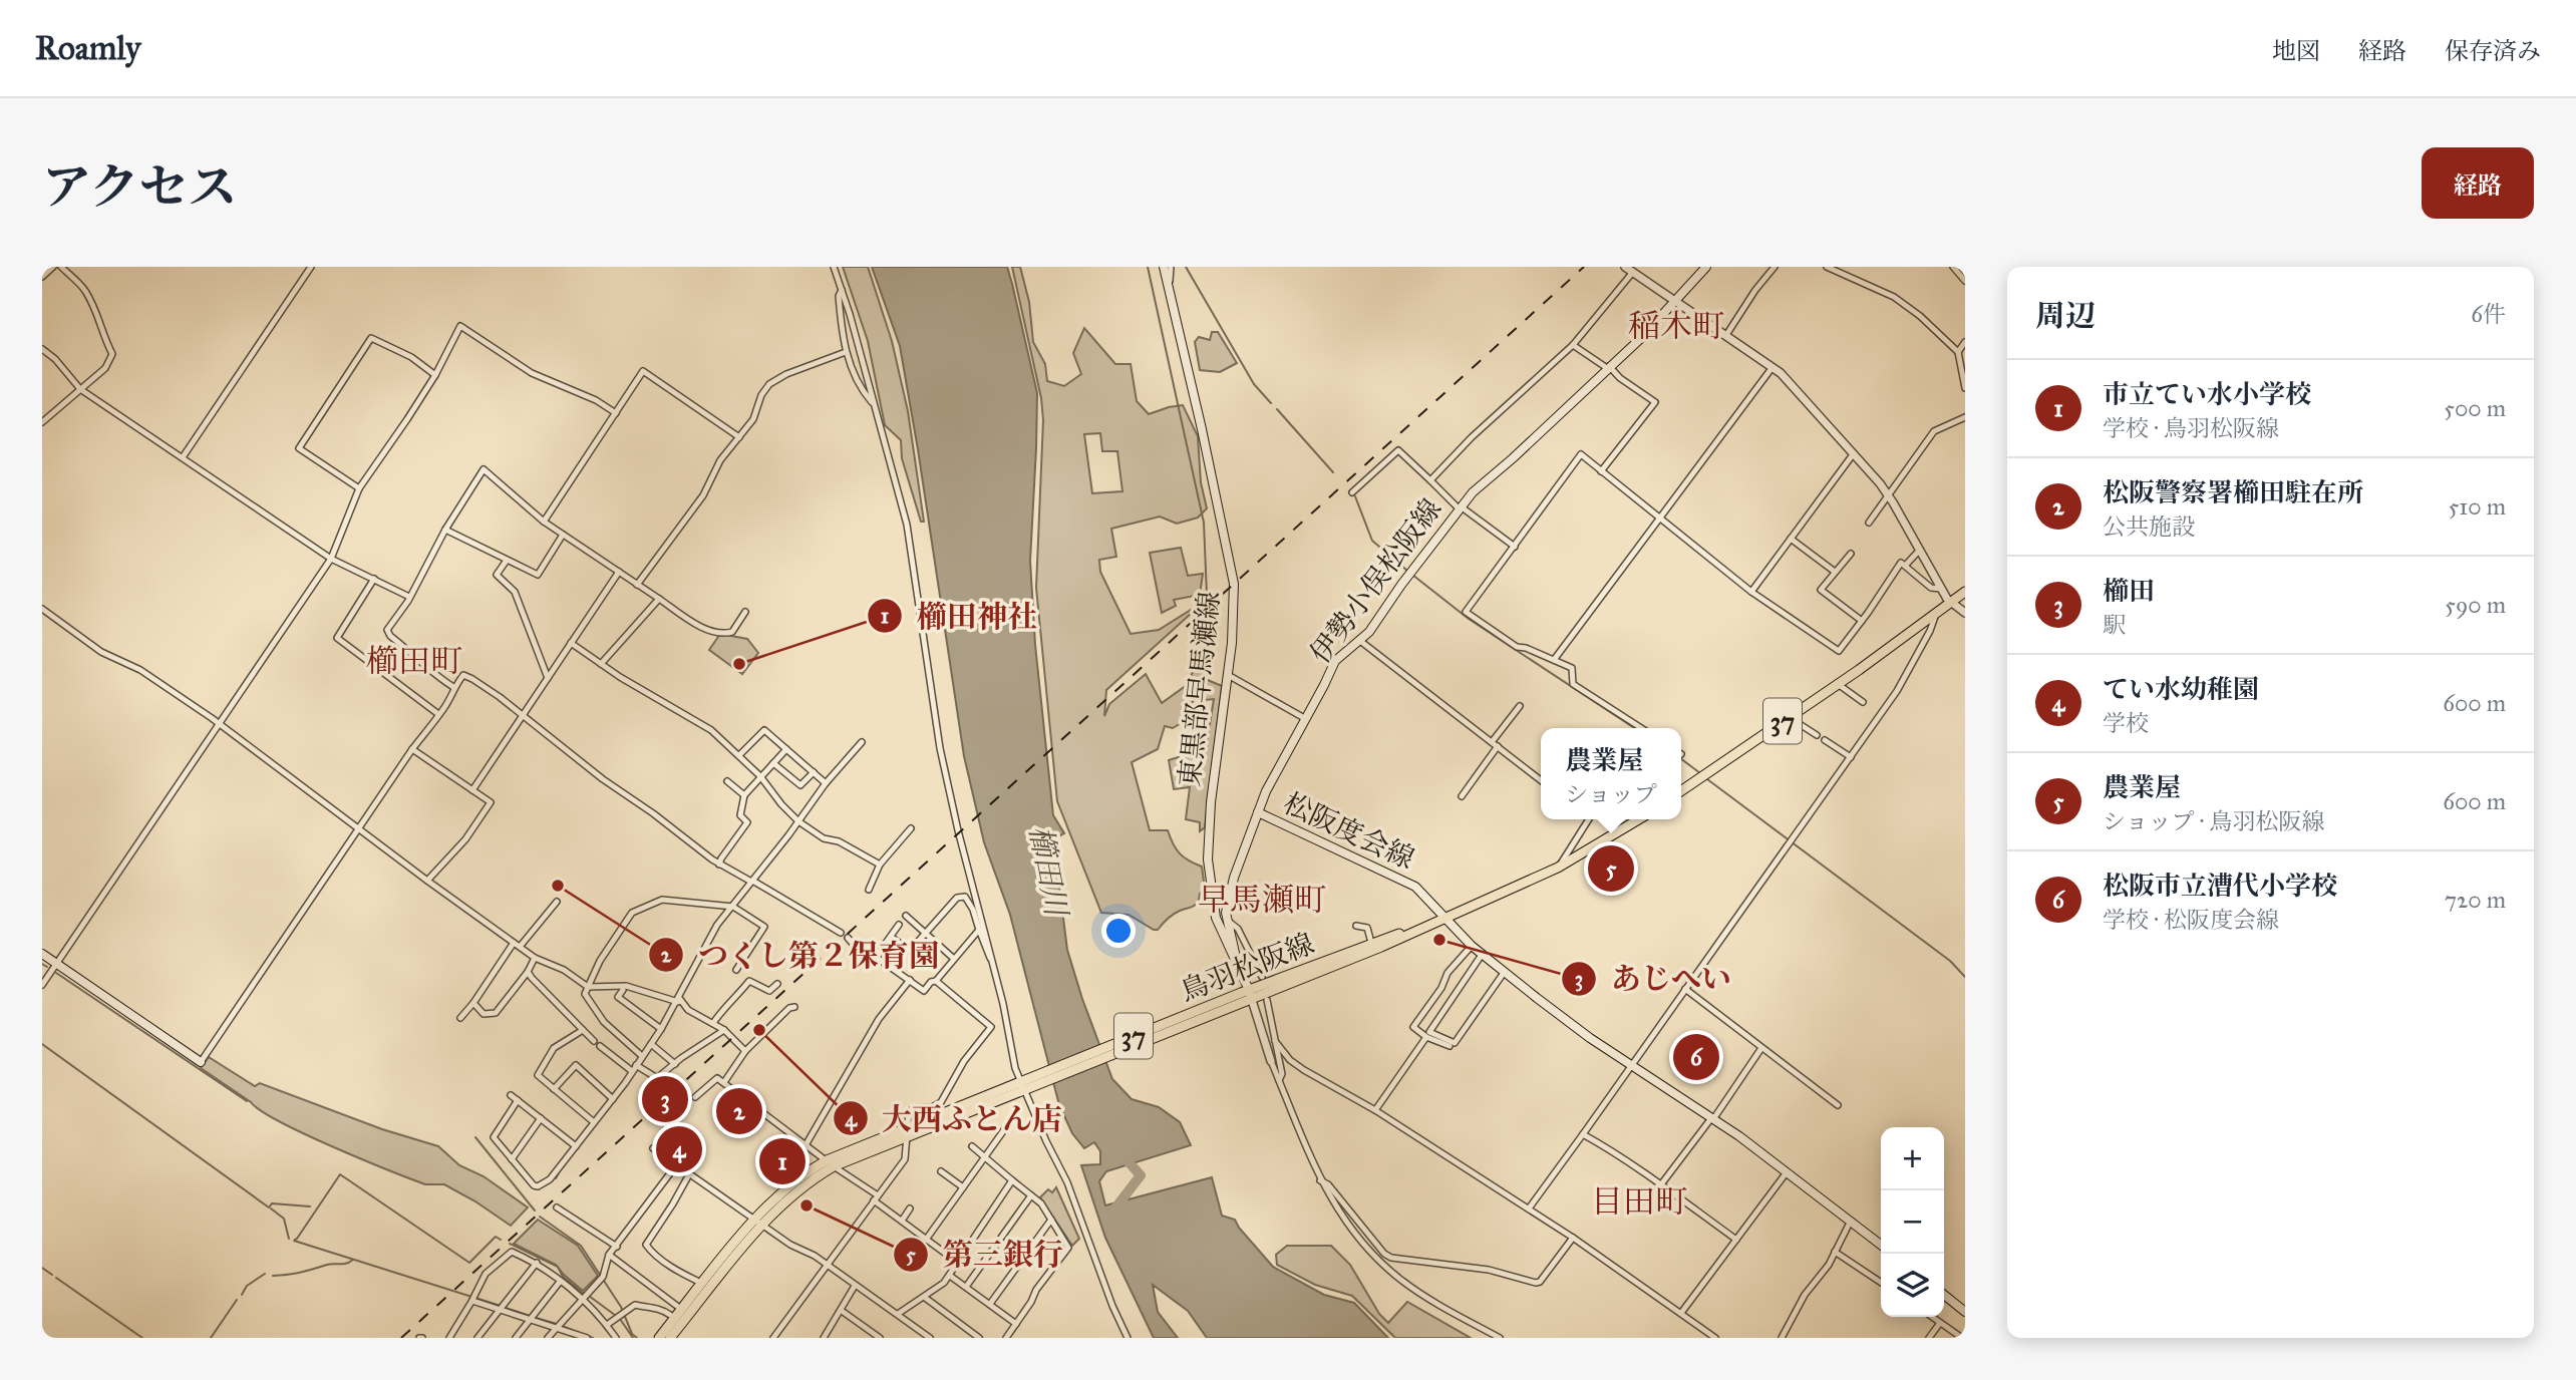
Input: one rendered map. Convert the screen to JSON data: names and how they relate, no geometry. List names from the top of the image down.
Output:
{
  "streets": {
    "main road": [
      "伊勢小俣松阪線",
      "東黒部早馬瀬線",
      "37",
      "松阪度会線",
      "鳥羽松阪線"
    ]
  },
  "crossings": [
    ["伊勢小俣松阪線", "東黒部早馬瀬線"],
    ["伊勢小俣松阪線", "松阪度会線"],
    ["東黒部早馬瀬線", "鳥羽松阪線"],
    ["松阪度会線", "鳥羽松阪線"]
  ],
  "districts": [
    "稲木町",
    "櫛田町",
    "早馬瀬町",
    "目田町"
  ],
  "water": ["櫛田川"],
  "places": [
    "櫛田神社",
    "つくし第２保育園",
    "あじへい",
    "大西ふとん店",
    "第三銀行"
  ],
  "page": {
    "header": "Roamly",
    "nav": ["地図", "経路", "保存済み"],
    "title": "アクセス",
    "buttons": "経路",
    "heading": ["周辺", "6件"],
    "list": [
      {
        "mark": "1",
        "name": "市立てい水小学校",
        "note": "学校 · 鳥羽松阪線",
        "value": "500 m"
      },
      {
        "mark": "2",
        "name": "松阪警察署櫛田駐在所",
        "note": "公共施設",
        "value": "510 m"
      },
      {
        "mark": "3",
        "name": "櫛田",
        "note": "駅",
        "value": "590 m"
      },
      {
        "mark": "4",
        "name": "てい水幼稚園",
        "note": "学校",
        "value": "600 m"
      },
      {
        "mark": "5",
        "name": "農業屋",
        "note": "ショップ · 鳥羽松阪線",
        "value": "600 m"
      },
      {
        "mark": "6",
        "name": "松阪市立漕代小学校",
        "note": "学校 · 松阪度会線",
        "value": "720 m"
      }
    ],
    "popup": ["農業屋", "ショップ"],
    "pins": [
      "5",
      "6",
      "3",
      "2",
      "4",
      "1"
    ],
    "map_buttons": ["+", "−"]
  }
}
